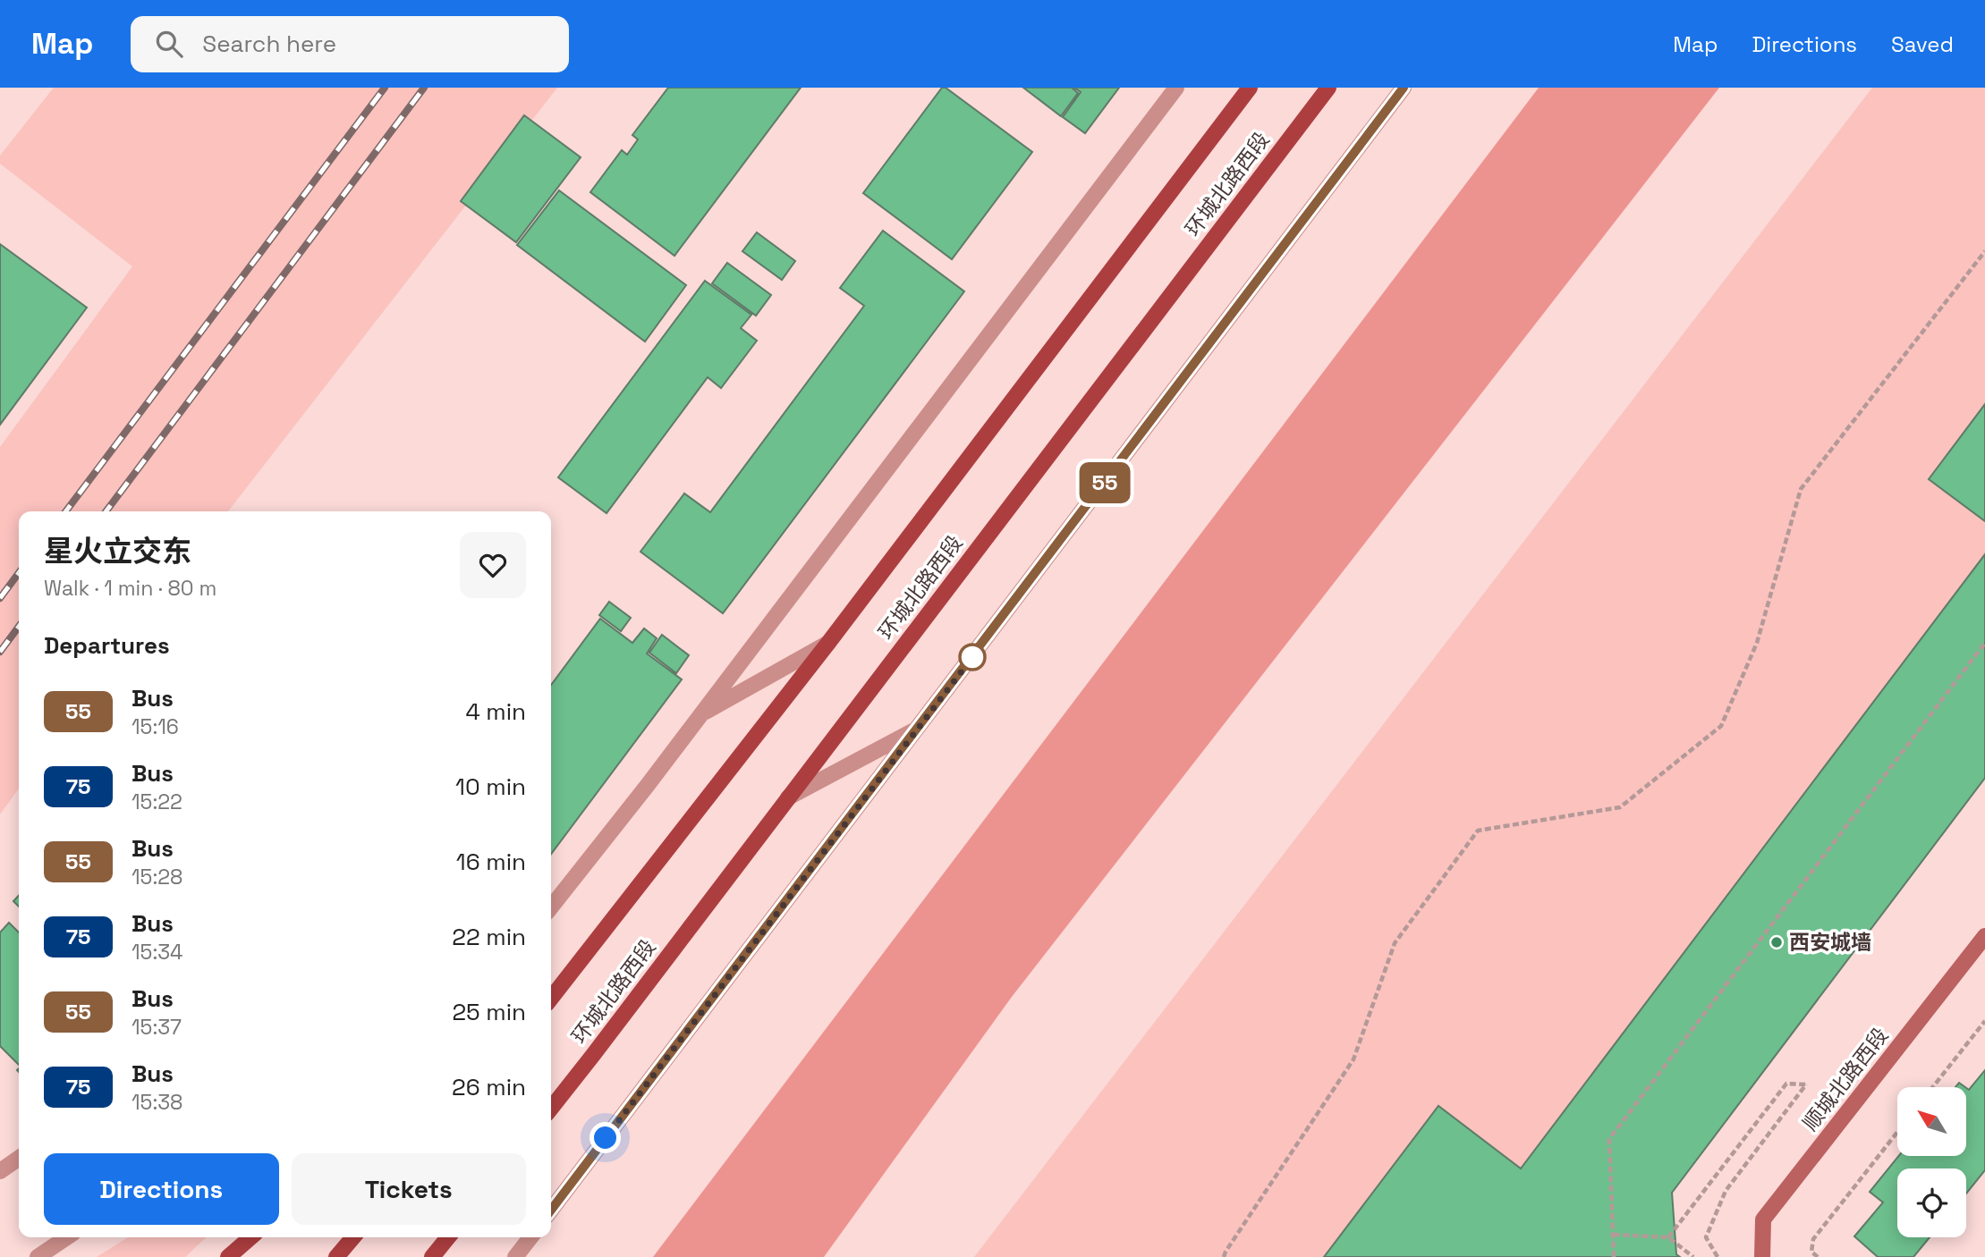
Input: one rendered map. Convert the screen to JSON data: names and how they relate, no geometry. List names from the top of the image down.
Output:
{
  "streets": {
    "main road": ["环城北路西段"],
    "street": ["顺城北路西段"]
  },
  "places": ["西安城墙"],
  "lines": ["bus line 55"],
  "north": "top left",
  "page": {
    "header": "Map",
    "search": "Search here",
    "nav": ["Map", "Directions", "Saved"],
    "on_map": "55",
    "heading": [
      ["星火立交东", "Walk · 1 min · 80 m"],
      "Departures"
    ],
    "list": [
      {
        "mark": "55",
        "name": "Bus",
        "note": "15:16",
        "value": "4 min"
      },
      {
        "mark": "75",
        "name": "Bus",
        "note": "15:22",
        "value": "10 min"
      },
      {
        "mark": "55",
        "name": "Bus",
        "note": "15:28",
        "value": "16 min"
      },
      {
        "mark": "75",
        "name": "Bus",
        "note": "15:34",
        "value": "22 min"
      },
      {
        "mark": "55",
        "name": "Bus",
        "note": "15:37",
        "value": "25 min"
      },
      {
        "mark": "75",
        "name": "Bus",
        "note": "15:38",
        "value": "26 min"
      }
    ],
    "buttons": ["Directions", "Tickets"]
  }
}
